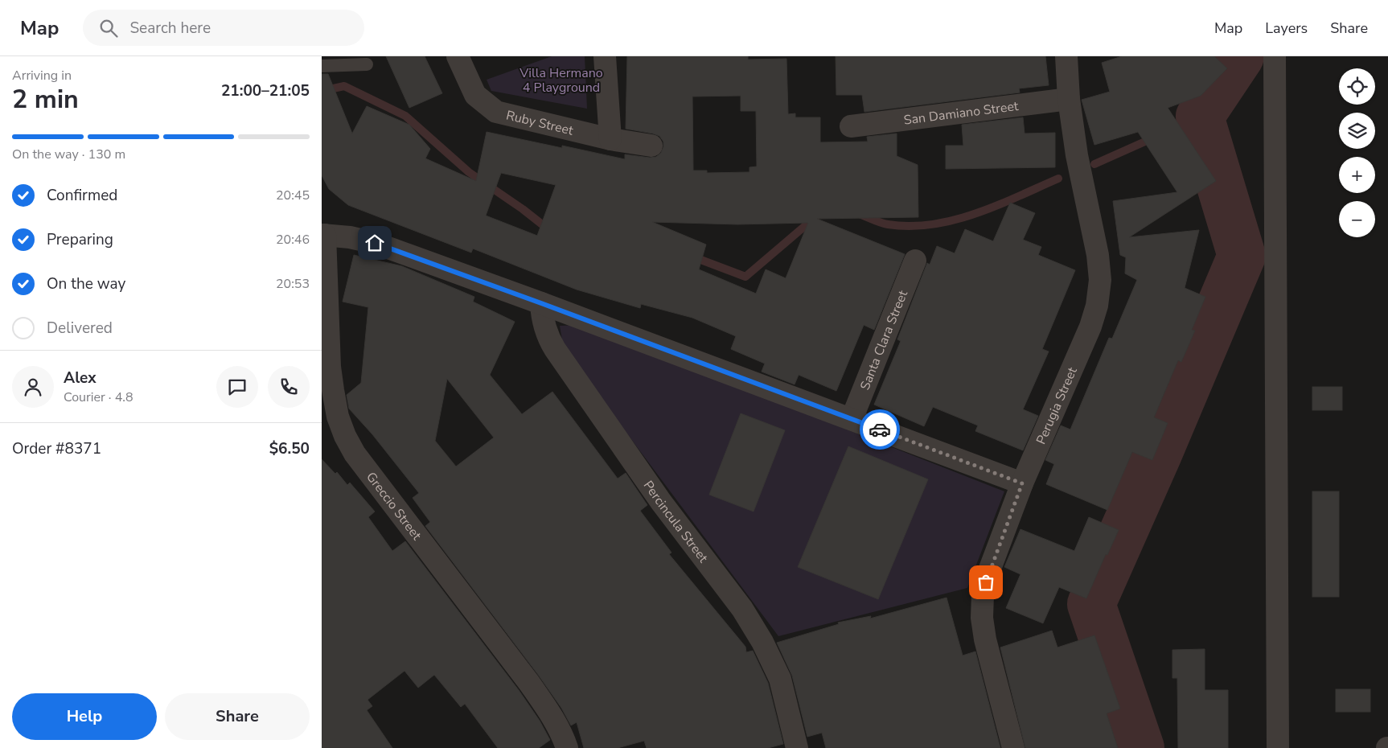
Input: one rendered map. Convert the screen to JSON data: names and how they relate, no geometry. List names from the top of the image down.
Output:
{
  "streets": {
    "street": [
      "San Damiano Street",
      "Ruby Street",
      "Santa Clara Street",
      "Perugia Street",
      "Greccio Street",
      "Percincula Street"
    ]
  },
  "crossings": [
    ["San Damiano Street", "Perugia Street"]
  ],
  "parks": ["Villa Hermano 4 Playground"],
  "page": {
    "header": "Map",
    "search": "Search here",
    "nav": ["Map", "Layers", "Share"],
    "heading": ["2 min", "Arriving in", "21:00–21:05"],
    "panel": [
      "Alex",
      "Courier · 4.8",
      "Order #8371",
      "$6.50"
    ],
    "map_buttons": ["+", "−"],
    "bar": "On the way · 130 m",
    "list": [
      ["Confirmed", "20:45"],
      ["Preparing", "20:46"],
      ["On the way", "20:53"],
      "Delivered"
    ],
    "buttons": ["Help", "Share"]
  }
}
